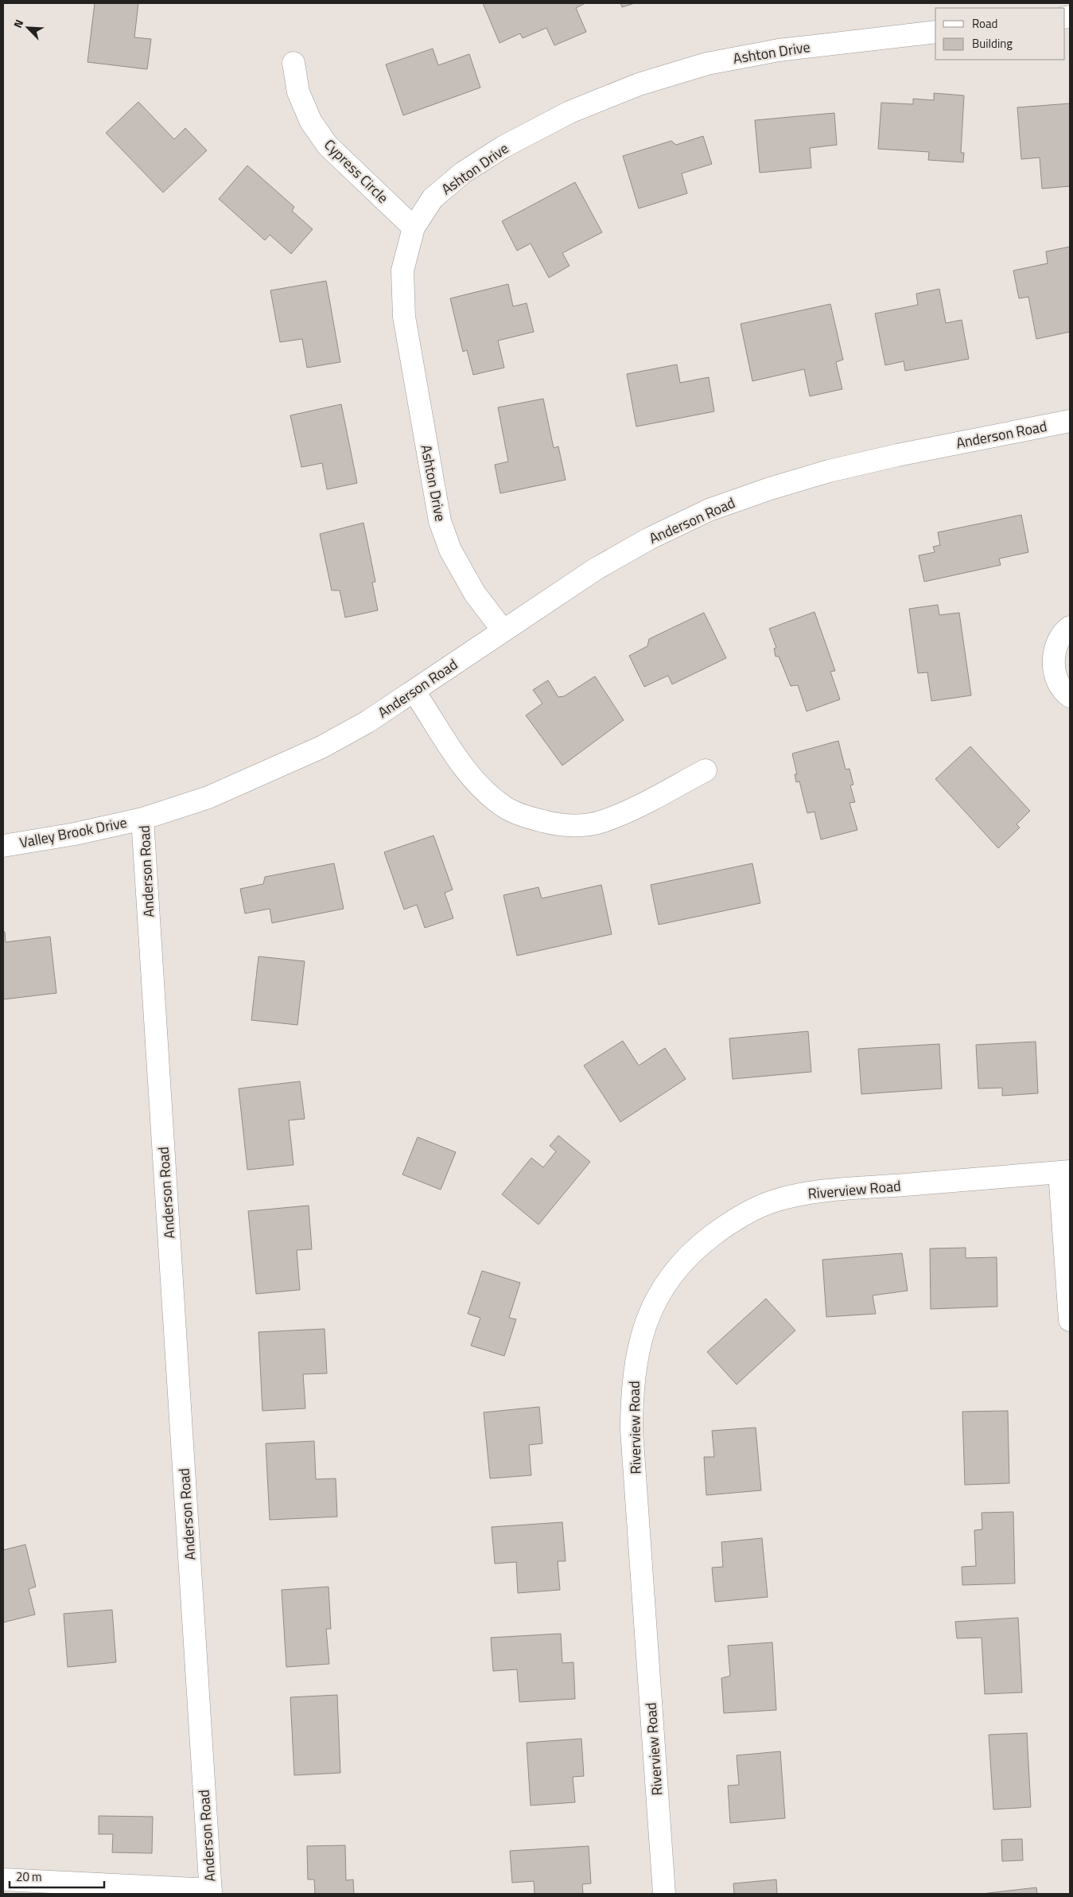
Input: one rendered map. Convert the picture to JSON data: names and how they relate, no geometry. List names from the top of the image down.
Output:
{
  "streets": {
    "street": [
      "Ashton Drive",
      "Cypress Circle",
      "Anderson Road",
      "Valley Brook Drive",
      "Riverview Road"
    ]
  },
  "crossings": [
    ["Ashton Drive", "Cypress Circle"],
    ["Ashton Drive", "Anderson Road"],
    ["Anderson Road", "Valley Brook Drive"]
  ],
  "legend": ["Road", "Building"],
  "scale_bar": "20 m",
  "north": "top left"
}
